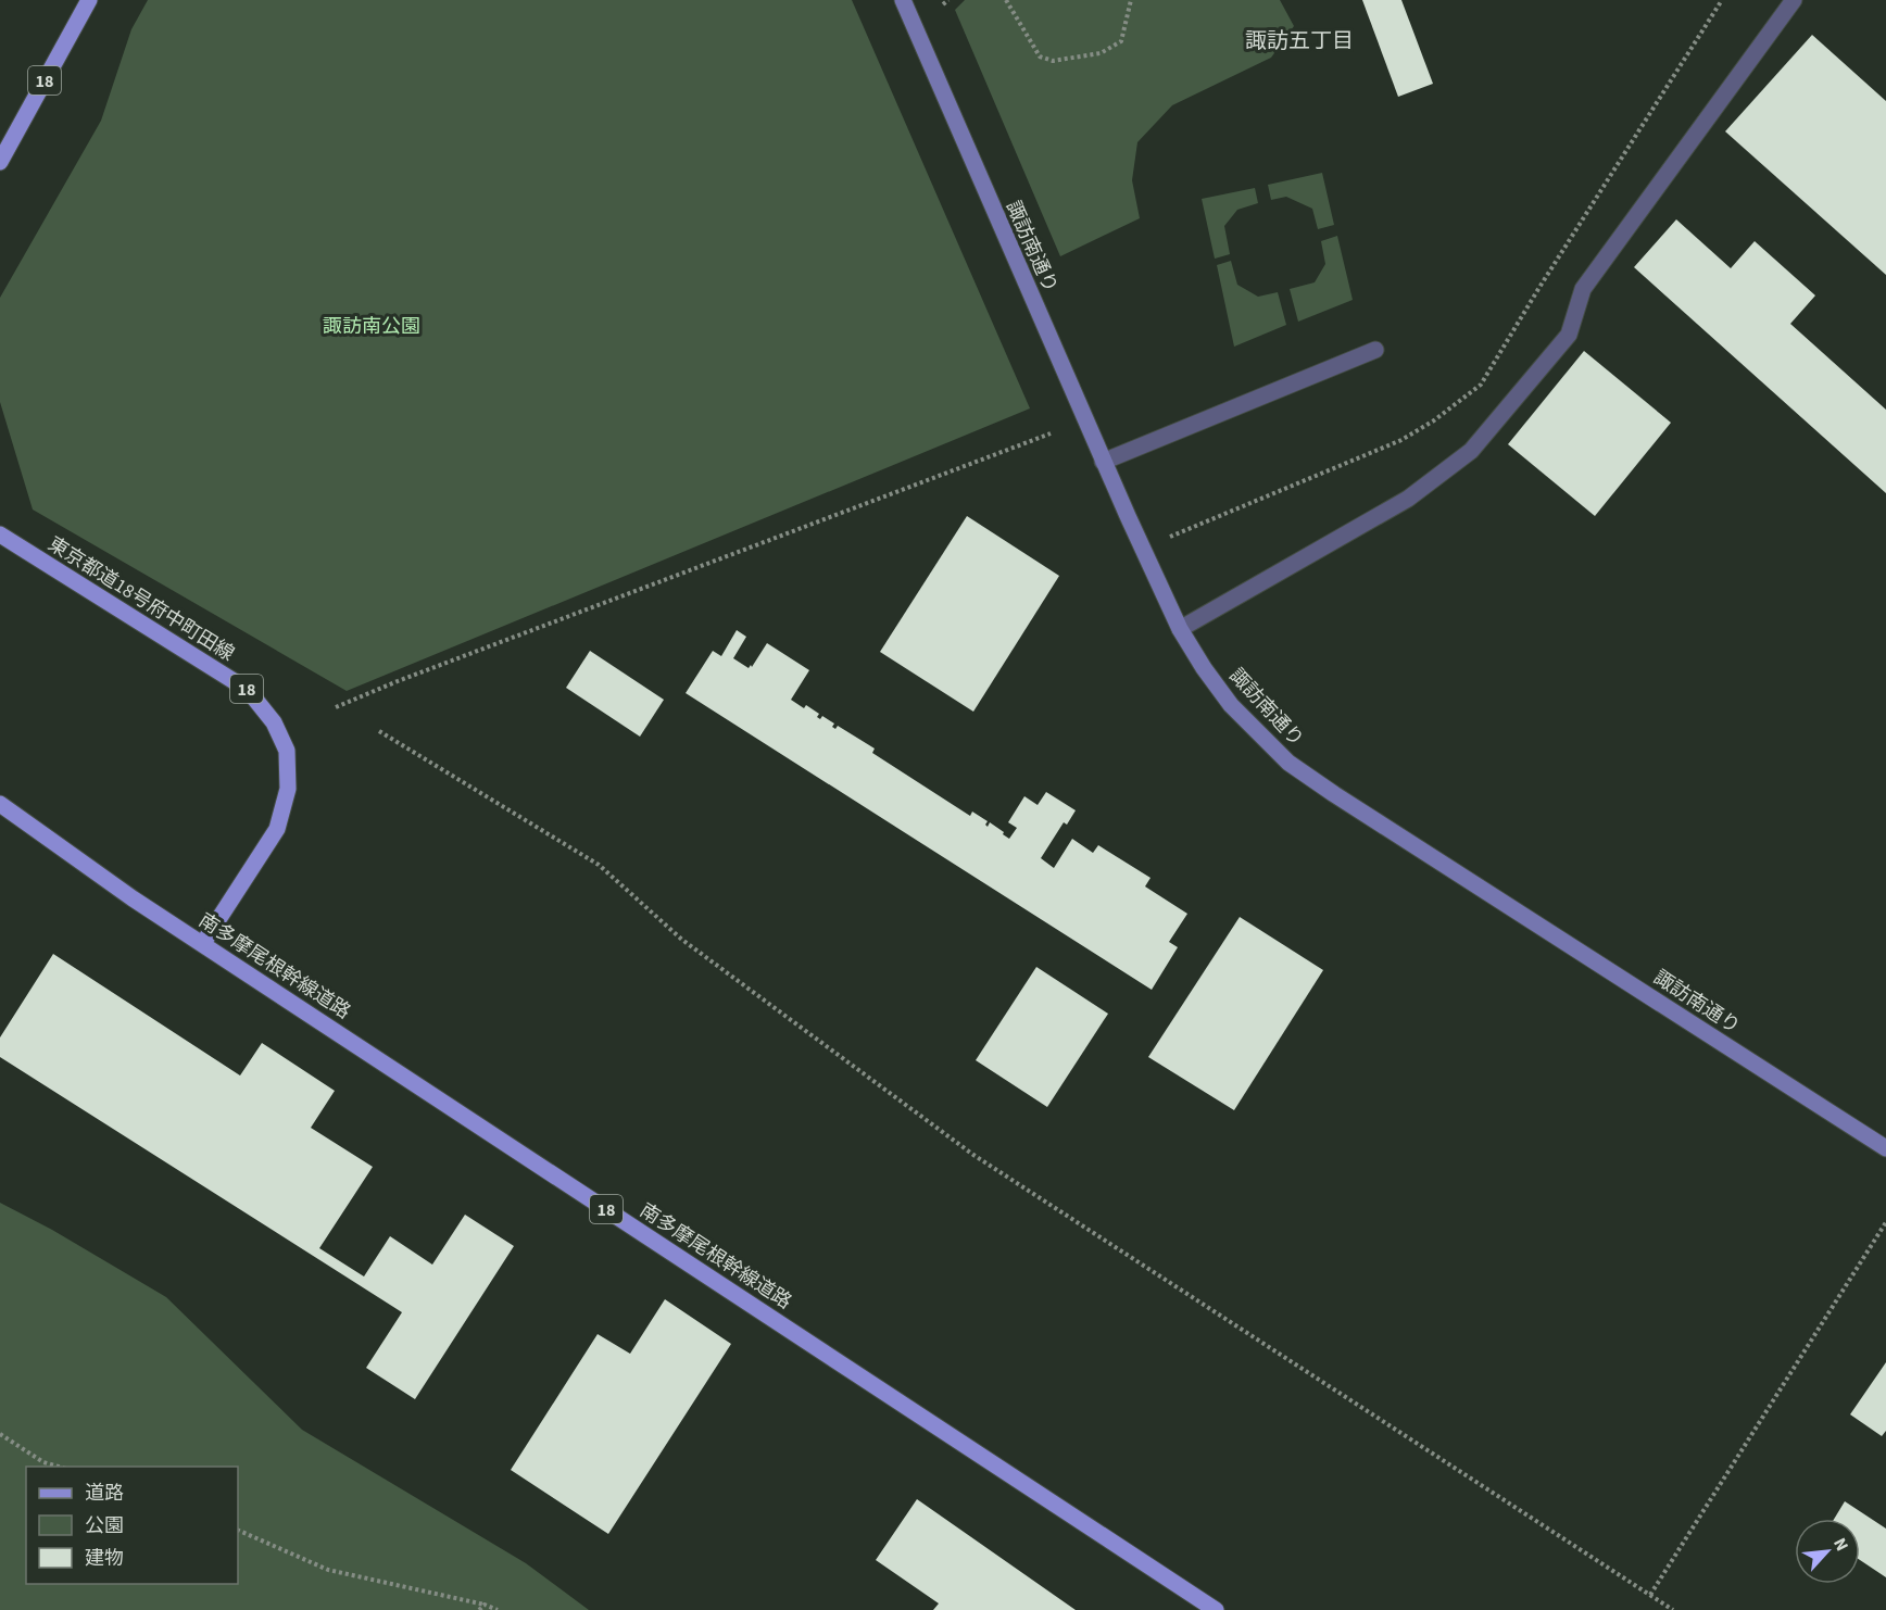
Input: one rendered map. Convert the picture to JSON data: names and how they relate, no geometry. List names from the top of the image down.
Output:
{
  "streets": {
    "main road": ["18", "東京都道18号府中町田線", "南多摩尾根幹線道路"],
    "street": ["諏訪南通り"]
  },
  "crossings": [
    ["東京都道18号府中町田線", "南多摩尾根幹線道路"]
  ],
  "districts": ["諏訪五丁目"],
  "parks": ["諏訪南公園"],
  "legend": ["道路", "公園", "建物"],
  "north": "top right"
}
